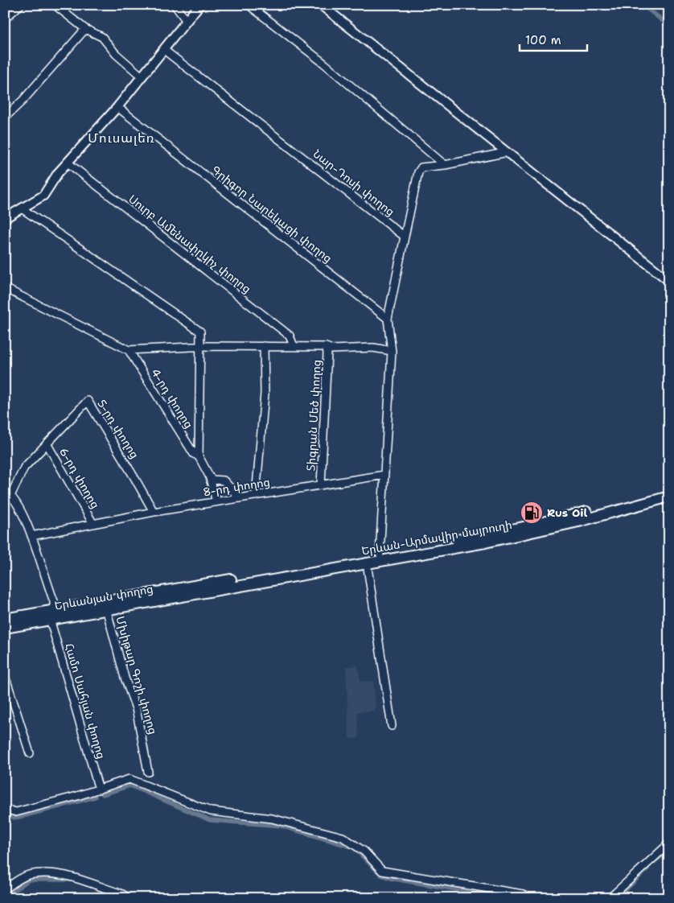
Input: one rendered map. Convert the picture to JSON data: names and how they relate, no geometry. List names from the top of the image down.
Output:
{
  "streets": {
    "highway": ["Երևան-Արմավիր մայրուղի", "Երևանյան փողոց"],
    "street": [
      "Նար-Դոսի փողոց",
      "Գրիգոր Նարեկացի փողոց",
      "Սուրբ Ամենափրկիչ փողոց",
      "4-րդ փողոց",
      "Տիգրան Մեծ փողոց",
      "5-րդ փողոց",
      "6-րդ փողոց",
      "8-րդ փողոց",
      "Մխիթար Գոշի փողոց",
      "Համո Սահյան փողոց"
    ]
  },
  "crossings": [
    ["Սուրբ Ամենափրկիչ փողոց", "Տիգրան Մեծ փողոց"],
    ["4-րդ փողոց", "Տիգրան Մեծ փողոց"],
    ["4-րդ փողոց", "8-րդ փողոց"],
    ["Տիգրան Մեծ փողոց", "8-րդ փողոց"],
    ["5-րդ փողոց", "6-րդ փողոց"],
    ["5-րդ փողոց", "8-րդ փողոց"],
    ["5-րդ փողոց", "Համո Սահյան փողոց"],
    ["6-րդ փողոց", "8-րդ փողոց"],
    ["8-րդ փողոց", "Համո Սահյան փողոց"],
    ["Երևան-Արմավիր մայրուղի", "Երևանյան փողոց"],
    ["Երևանյան փողոց", "Մխիթար Գոշի փողոց"],
    ["Երևանյան փողոց", "Համո Սահյան փողոց"]
  ],
  "districts": ["Մուսալեռ"],
  "places": {
    "fuel station": ["Rus Oil"]
  },
  "scale_bar": "100 m"
}
